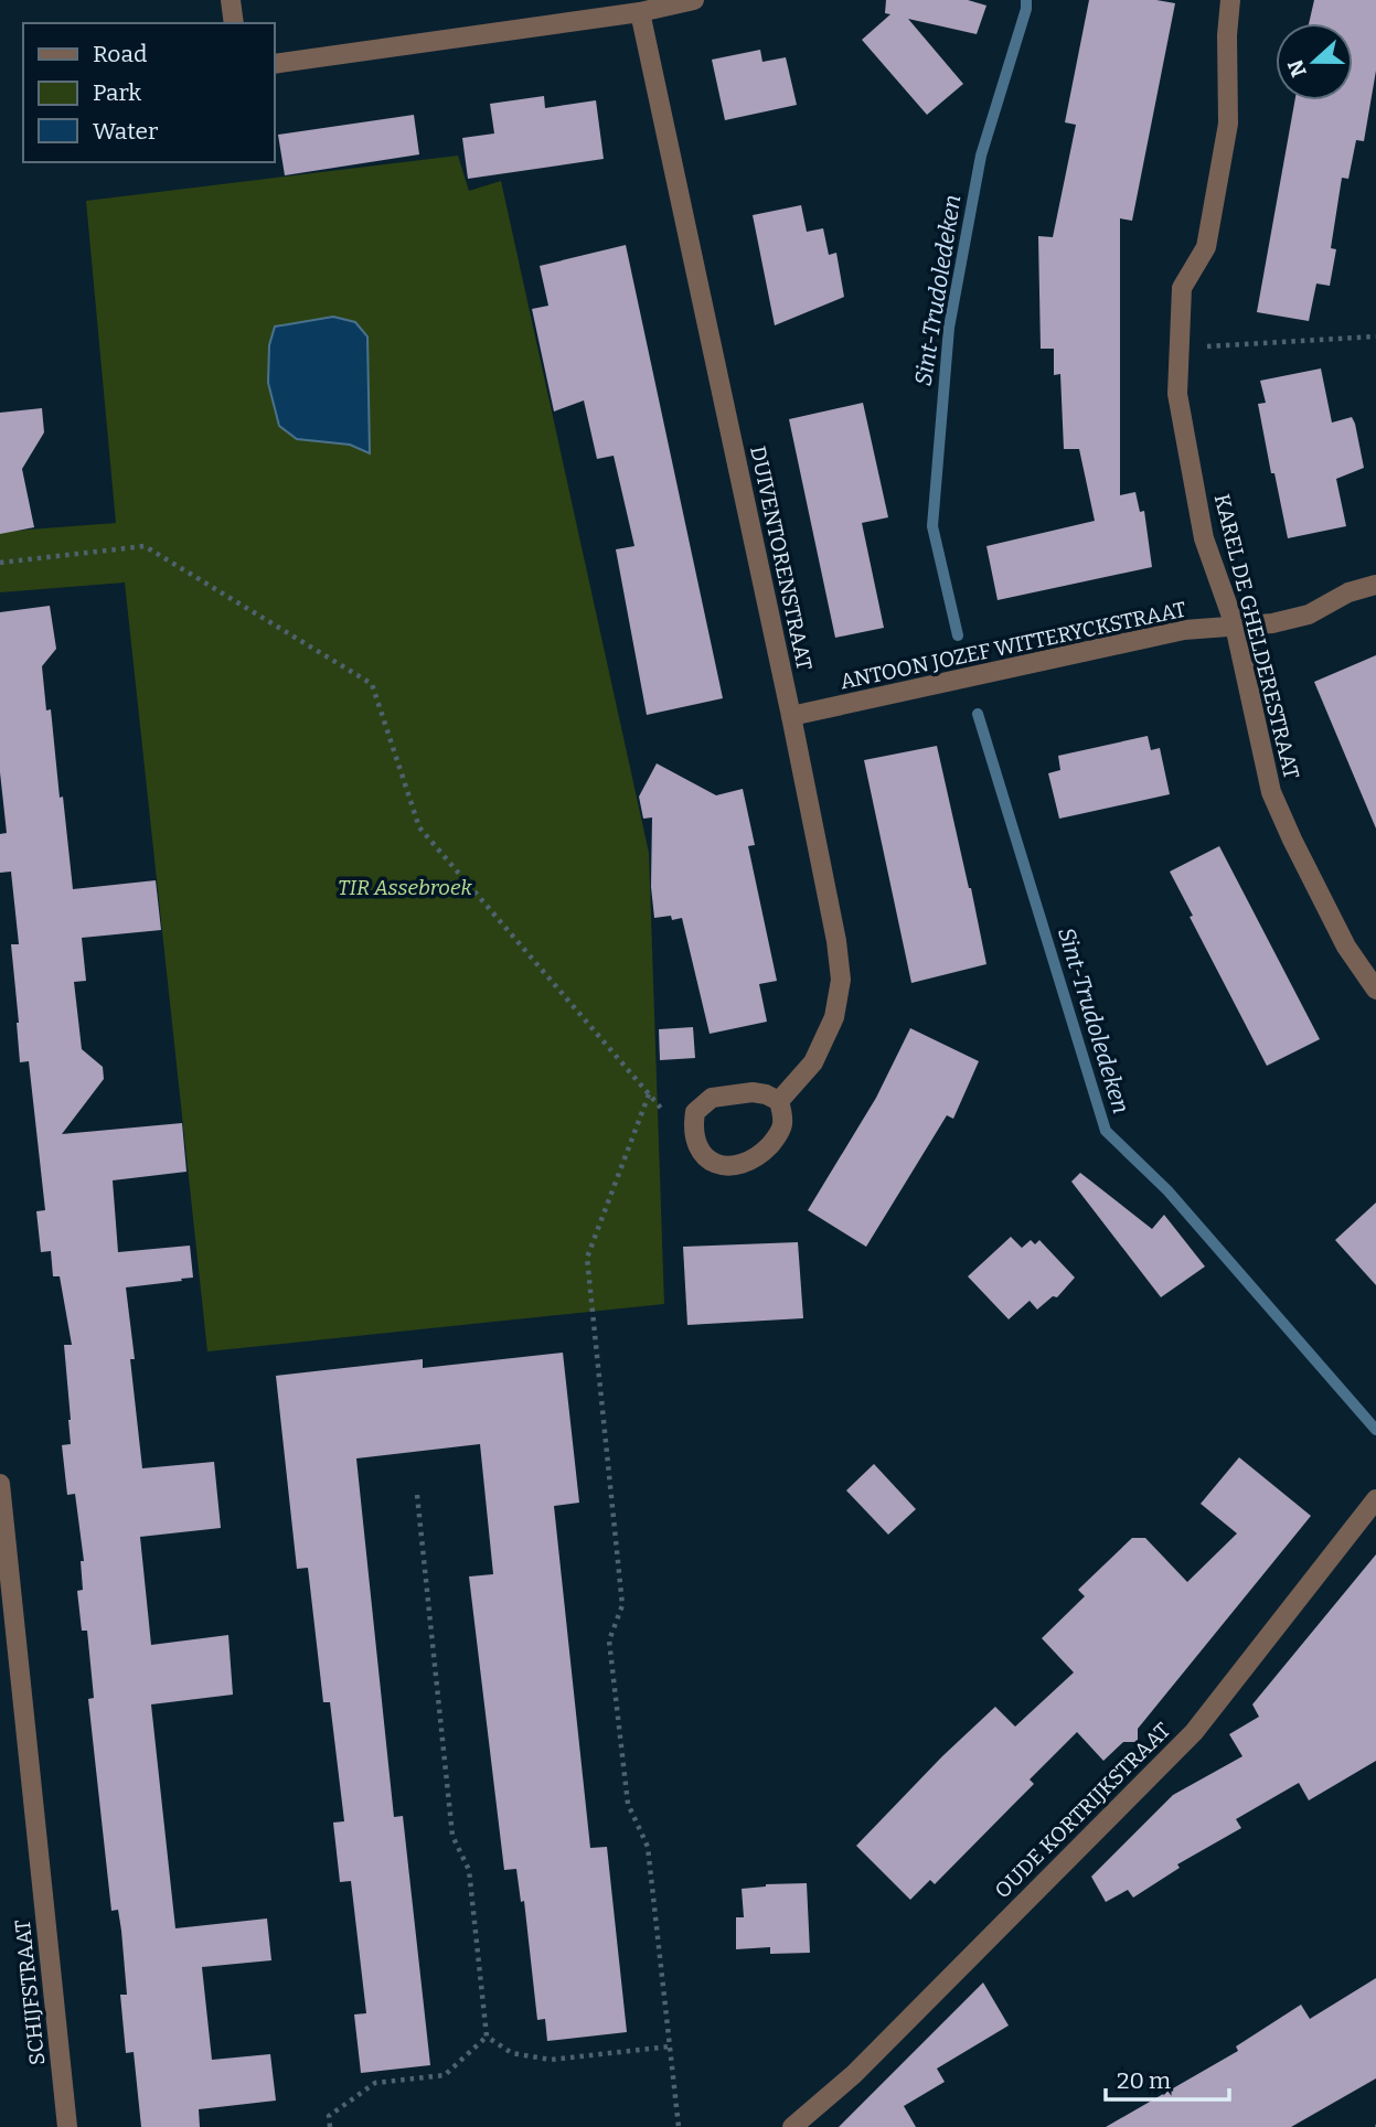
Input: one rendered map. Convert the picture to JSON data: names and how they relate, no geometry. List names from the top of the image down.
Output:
{
  "streets": {
    "street": [
      "DUIVENTORENSTRAAT",
      "KAREL DE GHELDERESTRAAT",
      "ANTOON JOZEF WITTERYCKSTRAAT",
      "OUDE KORTRIJKSTRAAT",
      "SCHIJFSTRAAT"
    ]
  },
  "crossings": [
    ["DUIVENTORENSTRAAT", "ANTOON JOZEF WITTERYCKSTRAAT"],
    ["KAREL DE GHELDERESTRAAT", "ANTOON JOZEF WITTERYCKSTRAAT"]
  ],
  "water": ["Sint-Trudoledeken"],
  "parks": ["TIR Assebroek"],
  "legend": ["Road", "Park", "Water"],
  "scale_bar": "20 m",
  "north": "left"
}
